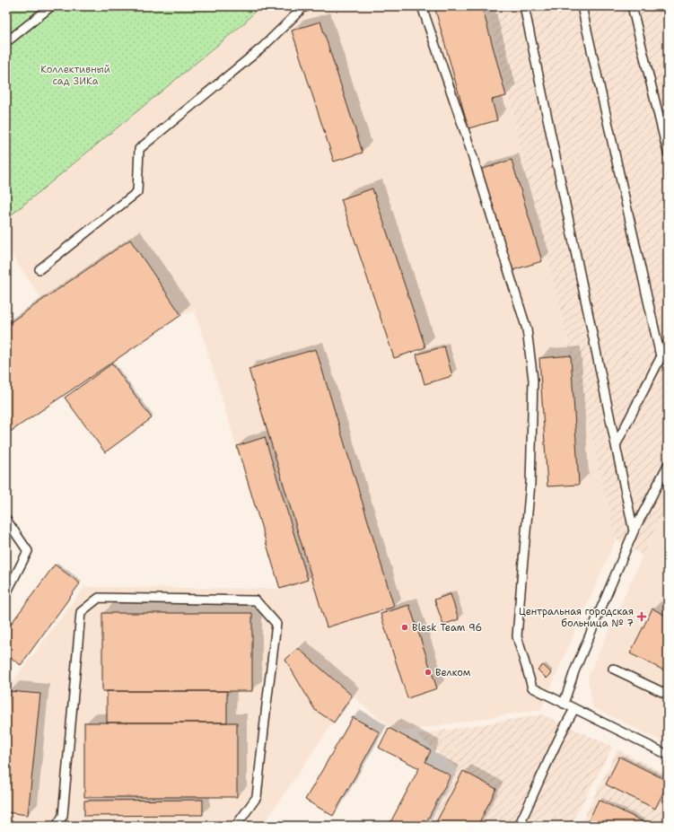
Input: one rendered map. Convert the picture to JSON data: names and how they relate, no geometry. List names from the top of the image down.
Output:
{
  "parks": ["Коллективный сад ЗИКа"],
  "places": {
    "health": ["Центральная городская больница № 7"],
    "other": ["Blesk Team 96", "Велком"]
  }
}
